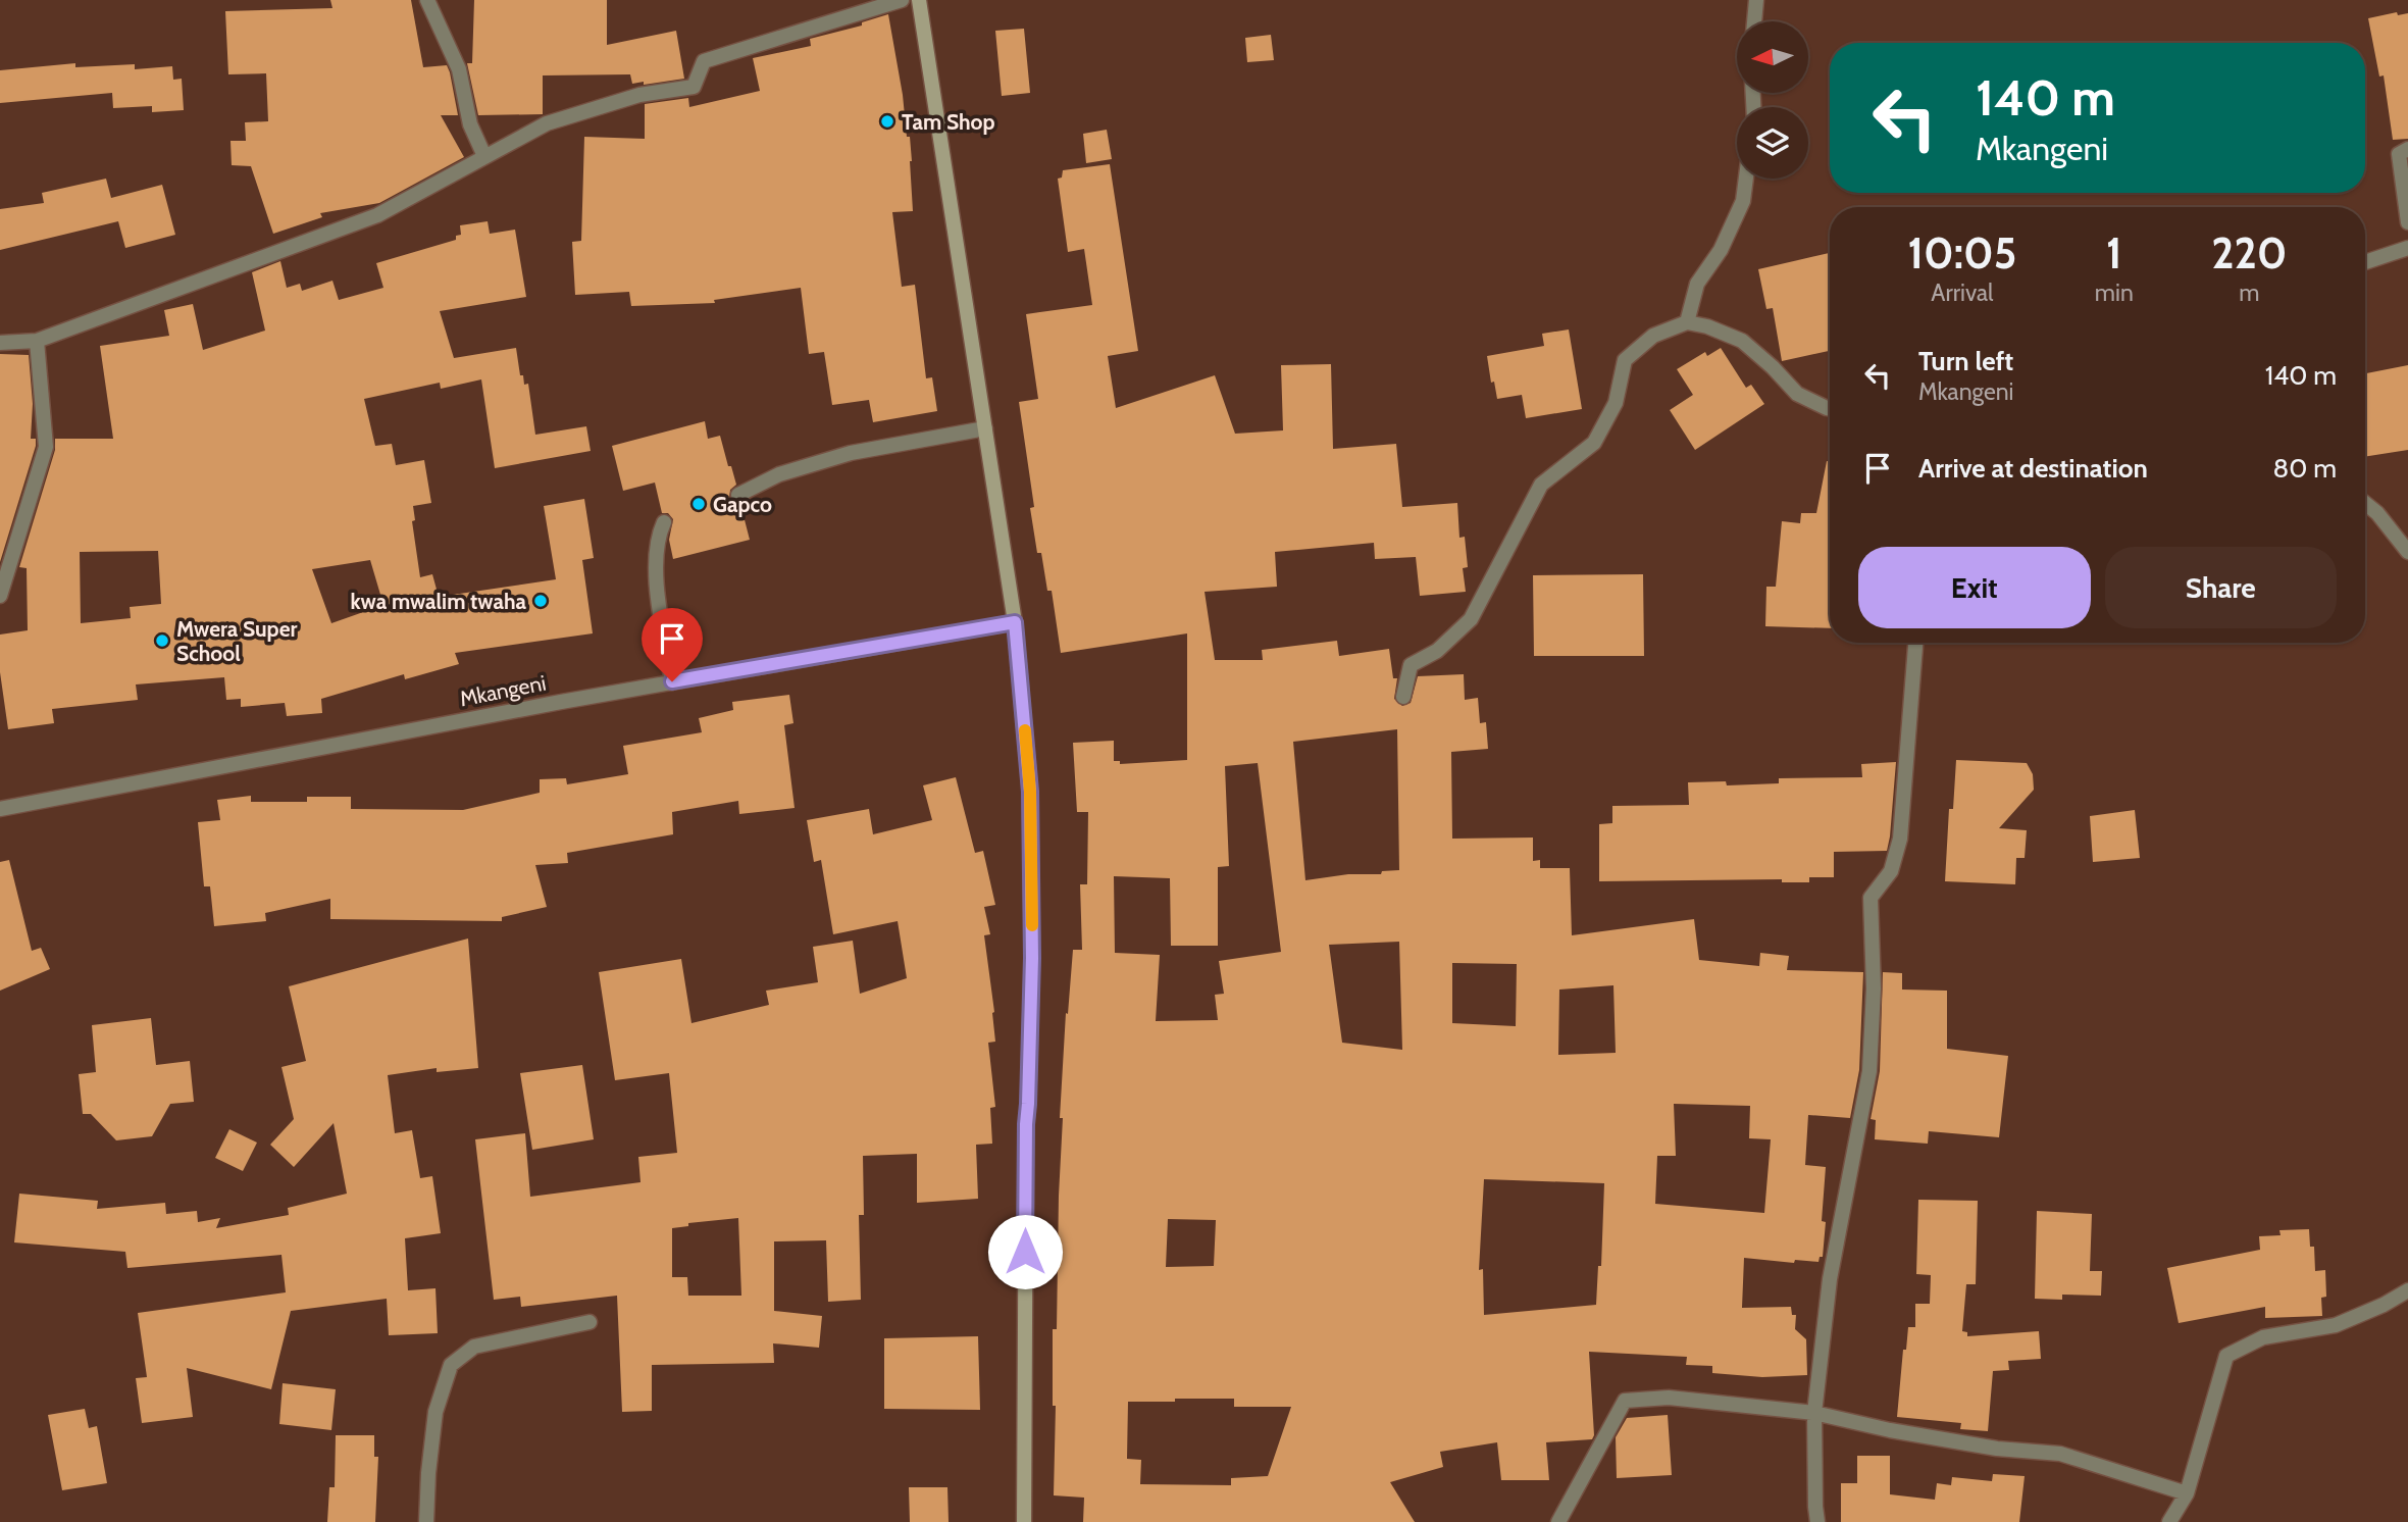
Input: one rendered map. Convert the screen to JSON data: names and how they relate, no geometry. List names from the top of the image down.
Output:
{
  "streets": {
    "street": ["Mkangeni"]
  },
  "places": [
    "Tam Shop",
    "Gapco",
    "kwa mwalim twaha",
    "Mwera Super School"
  ],
  "north": "left",
  "page": {
    "turn": ["140 m", "Mkangeni"],
    "eta": [
      "10:05",
      "Arrival",
      "1",
      "min",
      "220",
      "m"
    ],
    "list": [
      {
        "name": "Turn left",
        "note": "Mkangeni",
        "value": "140 m"
      },
      {
        "name": "Arrive at destination",
        "value": "80 m"
      }
    ],
    "buttons": ["Exit", "Share"]
  }
}
